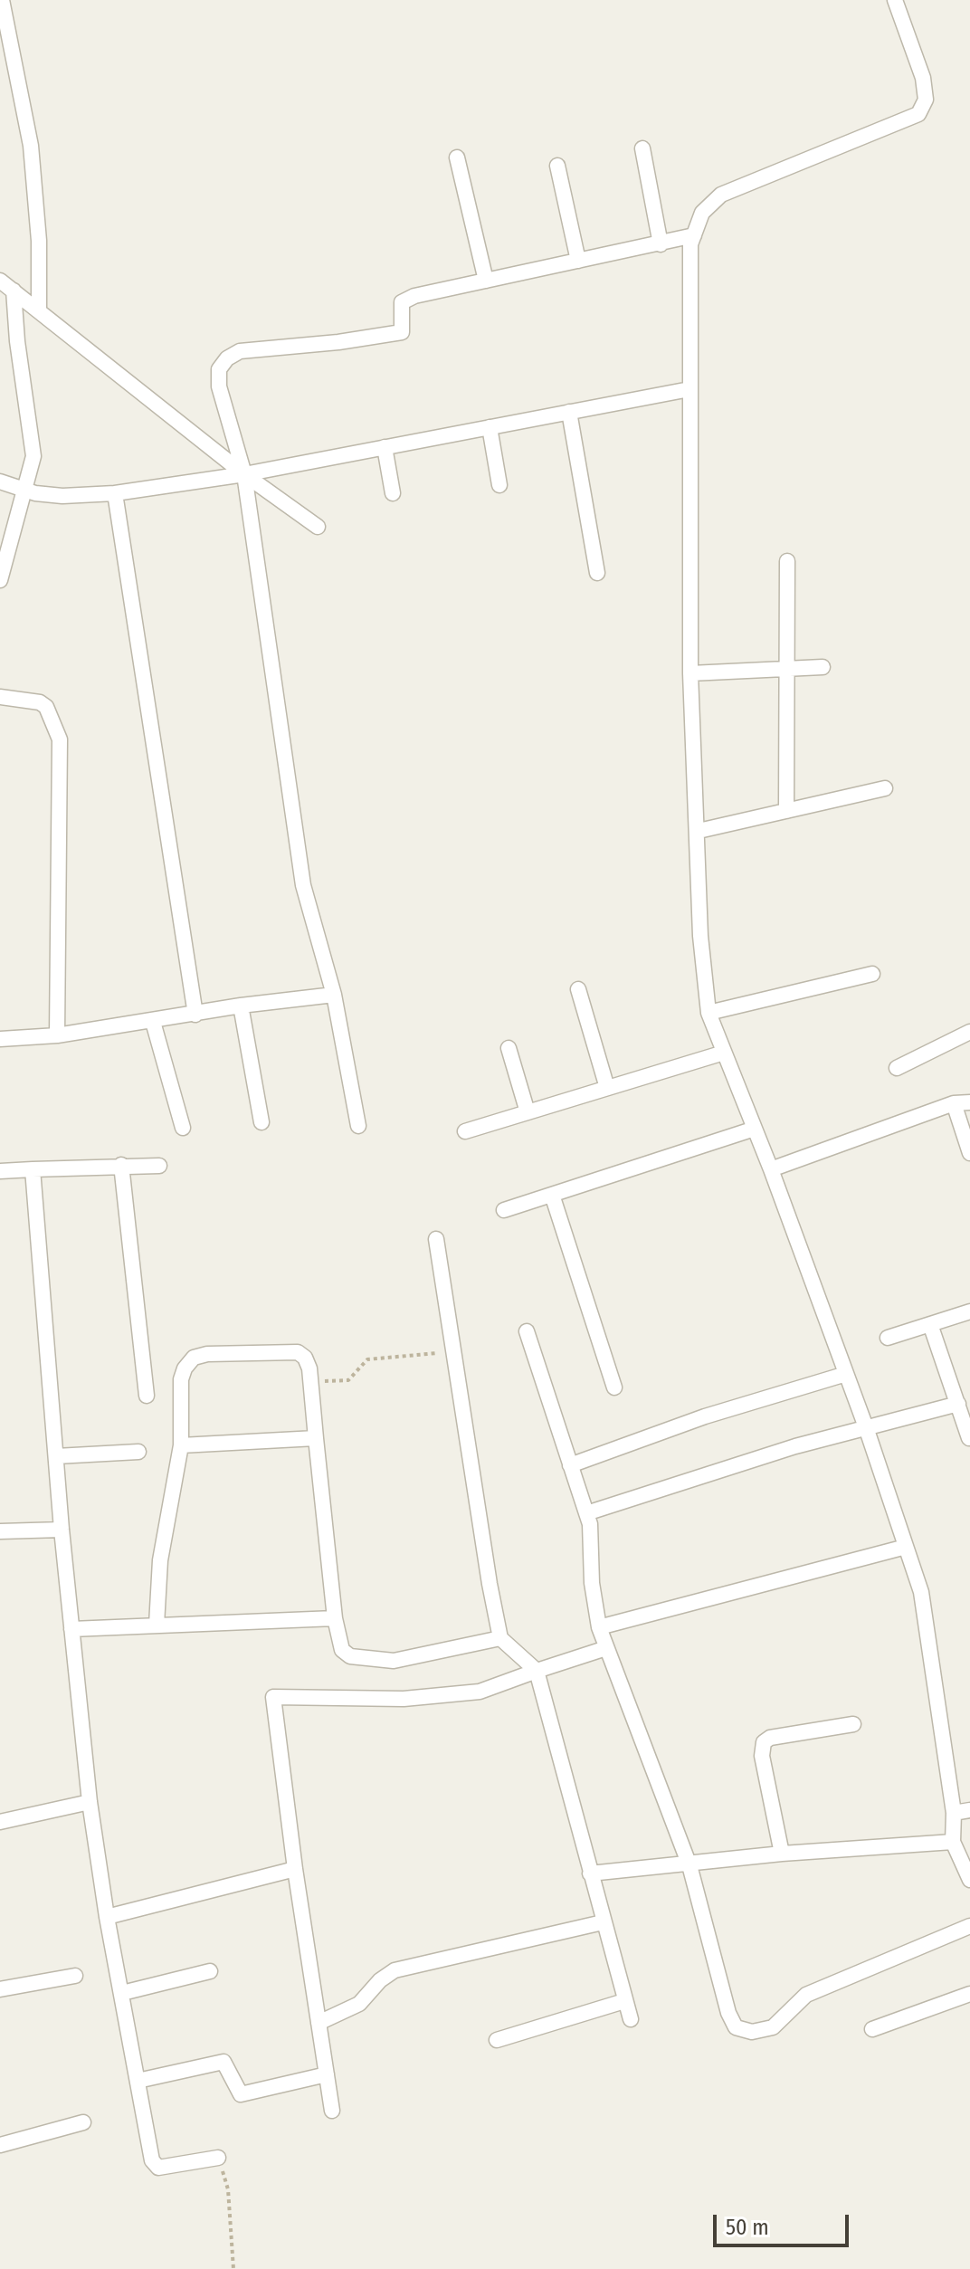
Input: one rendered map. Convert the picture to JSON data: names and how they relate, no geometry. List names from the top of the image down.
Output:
{
  "scale_bar": "50 m"
}
